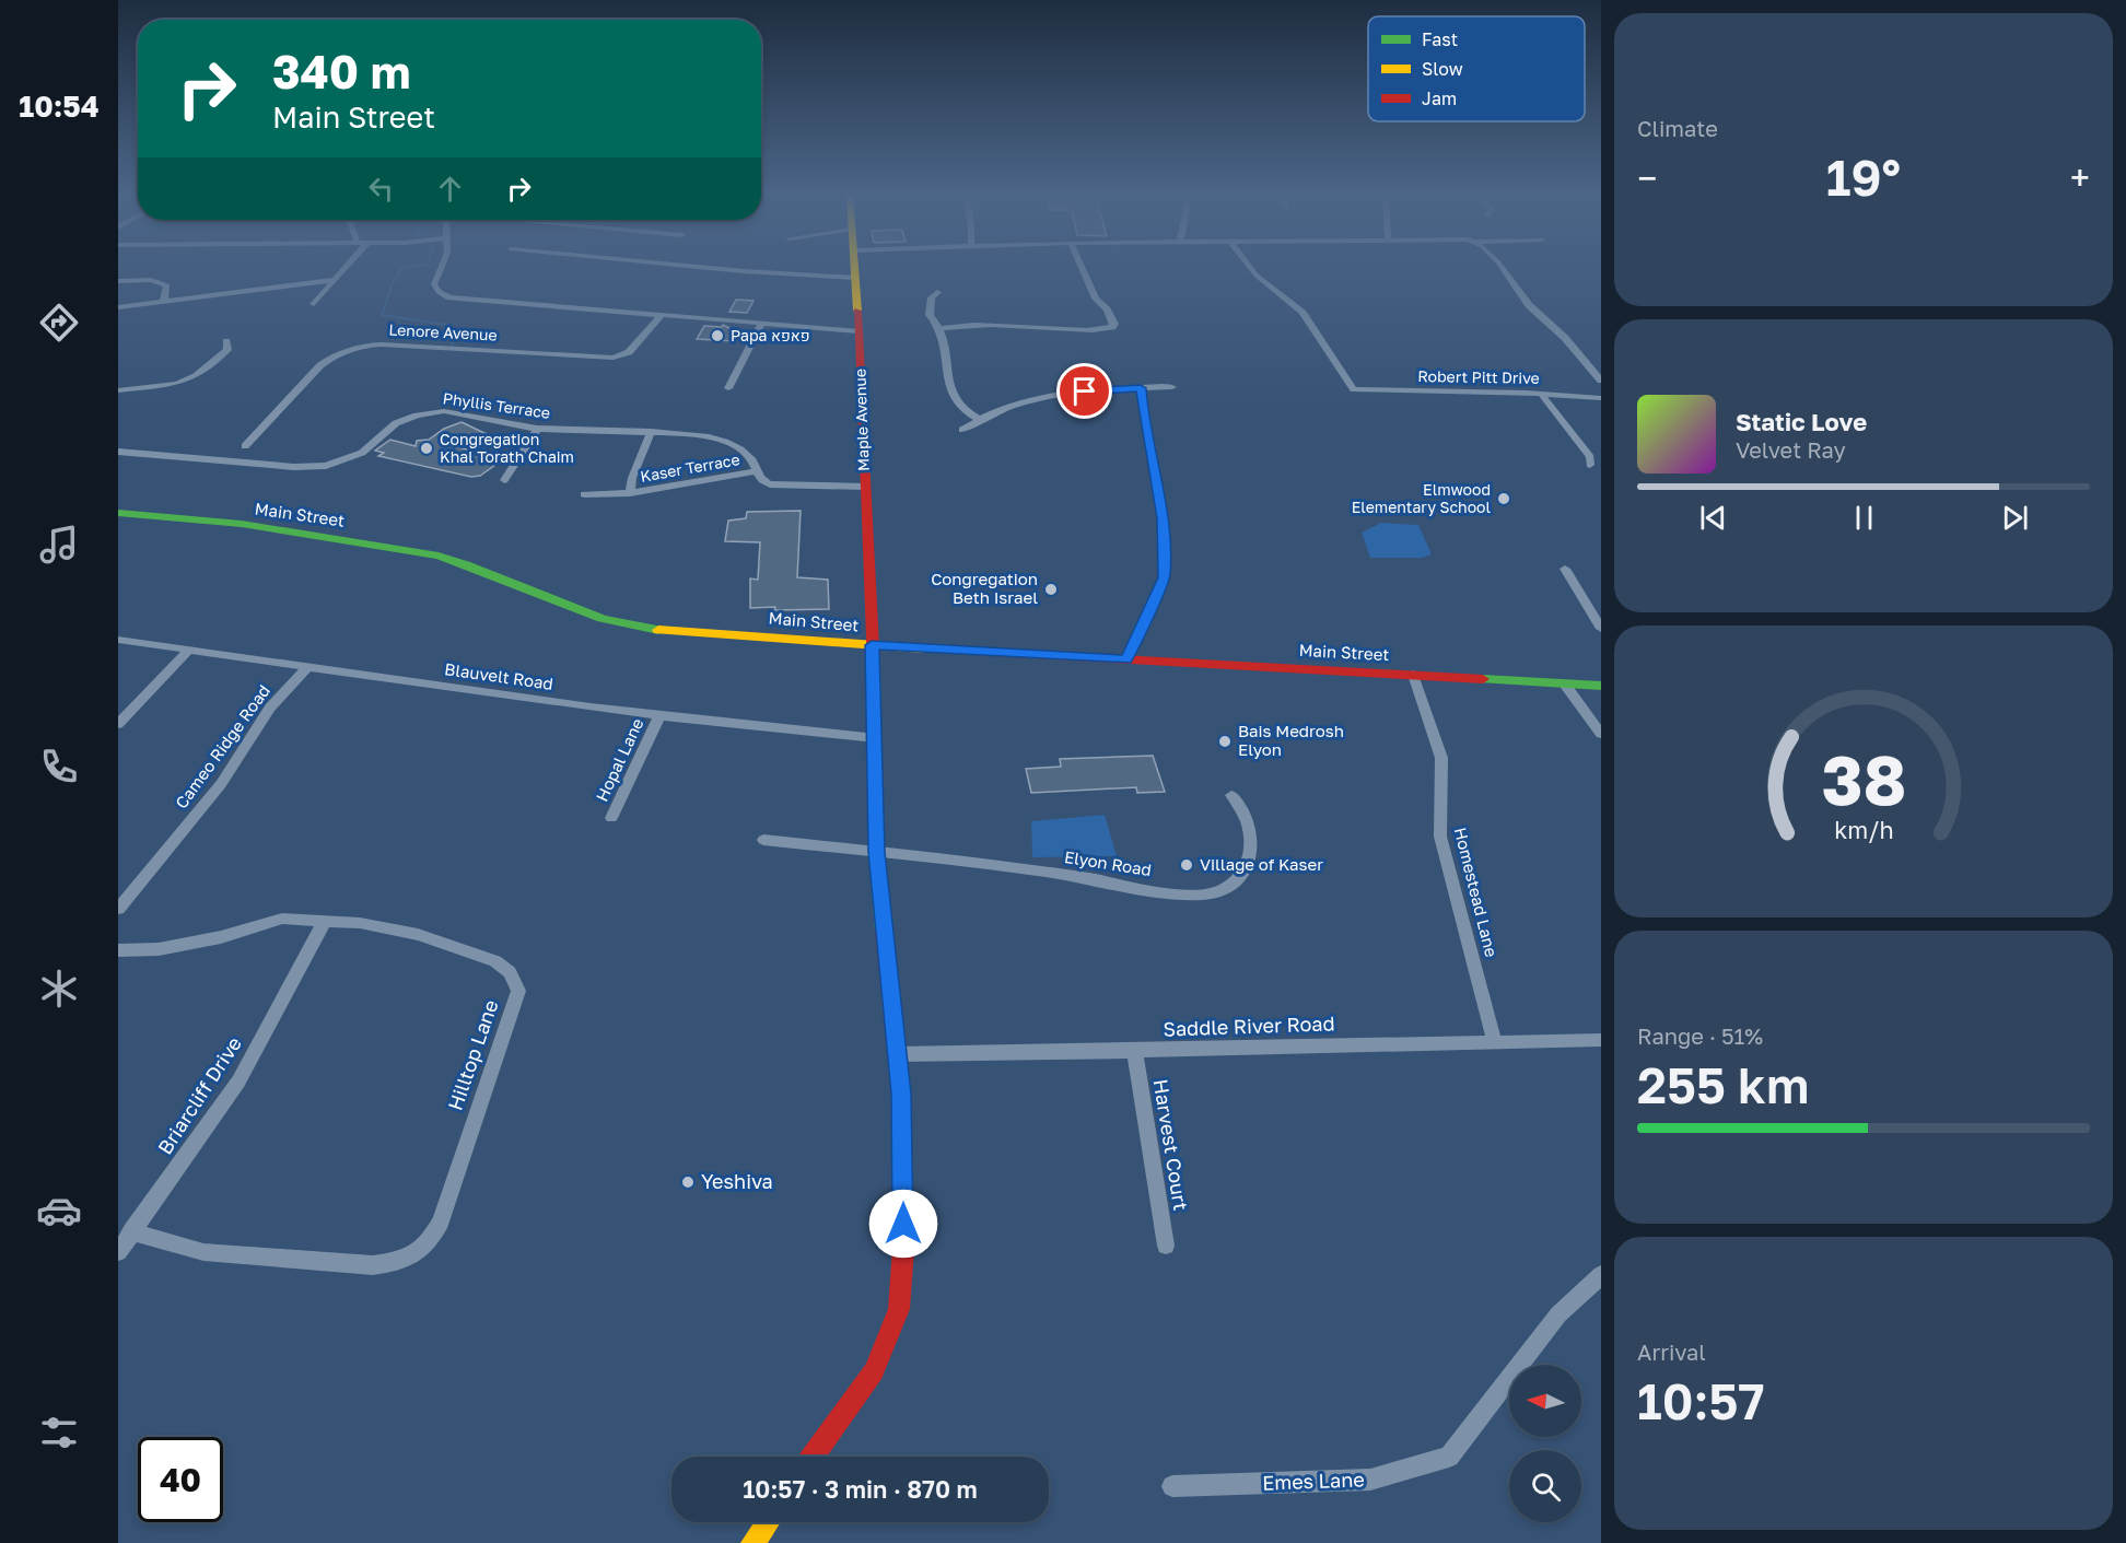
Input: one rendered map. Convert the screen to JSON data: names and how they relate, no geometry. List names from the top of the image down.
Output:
{
  "streets": {
    "street": [
      "Lenore Avenue",
      "Robert Pitt Drive",
      "Phyllis Terrace",
      "Maple Avenue",
      "Kaser Terrace",
      "Main Street",
      "Blauvelt Road",
      "Cameo Ridge Road",
      "Hopal Lane",
      "Elyon Road",
      "Homestead Lane",
      "Saddle River Road",
      "Hilltop Lane",
      "Briarcliff Drive",
      "Harvest Court",
      "Emes Lane"
    ]
  },
  "crossings": [
    ["Phyllis Terrace", "Maple Avenue"],
    ["Phyllis Terrace", "Kaser Terrace"],
    ["Maple Avenue", "Main Street"],
    ["Maple Avenue", "Blauvelt Road"],
    ["Maple Avenue", "Elyon Road"],
    ["Maple Avenue", "Saddle River Road"],
    ["Main Street", "Homestead Lane"],
    ["Blauvelt Road", "Cameo Ridge Road"],
    ["Blauvelt Road", "Hopal Lane"],
    ["Homestead Lane", "Saddle River Road"],
    ["Saddle River Road", "Harvest Court"],
    ["Hilltop Lane", "Briarcliff Drive"]
  ],
  "places": [
    "Papa פאפא",
    "Congregation Khal Torath Chaim",
    "Elmwood Elementary School",
    "Congregation Beth Israel",
    "Bais Medrosh Elyon",
    "Village of Kaser",
    "Yeshiva"
  ],
  "legend": ["Fast", "Slow", "Jam"],
  "north": "left",
  "page": {
    "tabs": "10:54",
    "tile": [
      "Climate",
      ["Range · 51%", "255 km"],
      ["Arrival", "10:57"]
    ],
    "turn": ["340 m", "Main Street"],
    "heat": ["−", "19°", "+"],
    "song": ["Static Love", "Velvet Ray"],
    "limit": "40",
    "trip": "10:57 · 3 min · 870 m",
    "gauge": ["38", "km/h"]
  }
}
